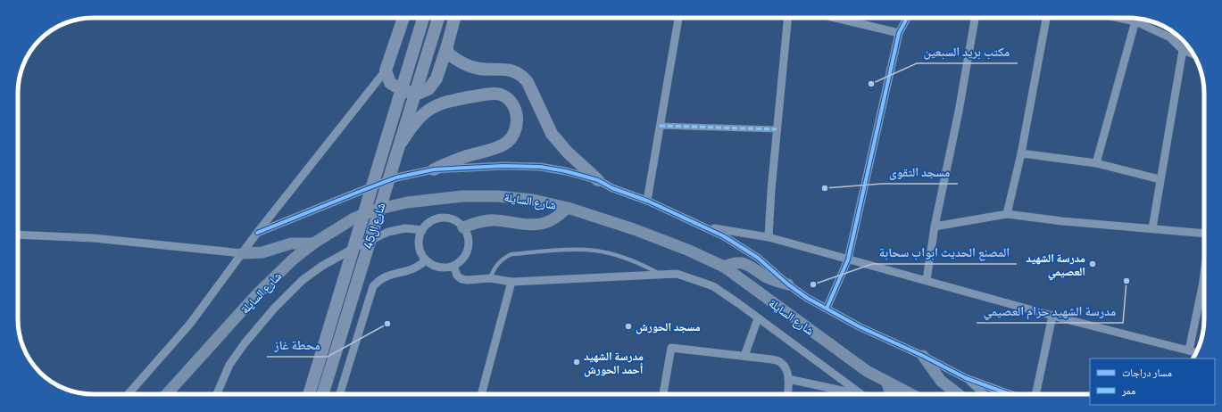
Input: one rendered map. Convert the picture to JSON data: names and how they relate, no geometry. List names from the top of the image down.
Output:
{
  "streets": {
    "main road": ["شارع السايلة", "شارع ال45"]
  },
  "places": [
    "مكتب بريد السبعين",
    "مسجد التقوى",
    "مدرسة الشهيد العصيمي",
    "مدرسة الشهيد حزام العصيمي",
    "المصنع الحديث ابواب سحابة",
    "محطة غاز",
    "مسجد الحورش",
    "مدرسة الشهيد أحمد الحورش"
  ],
  "legend": ["مسار دراجات", "ممر"]
}
